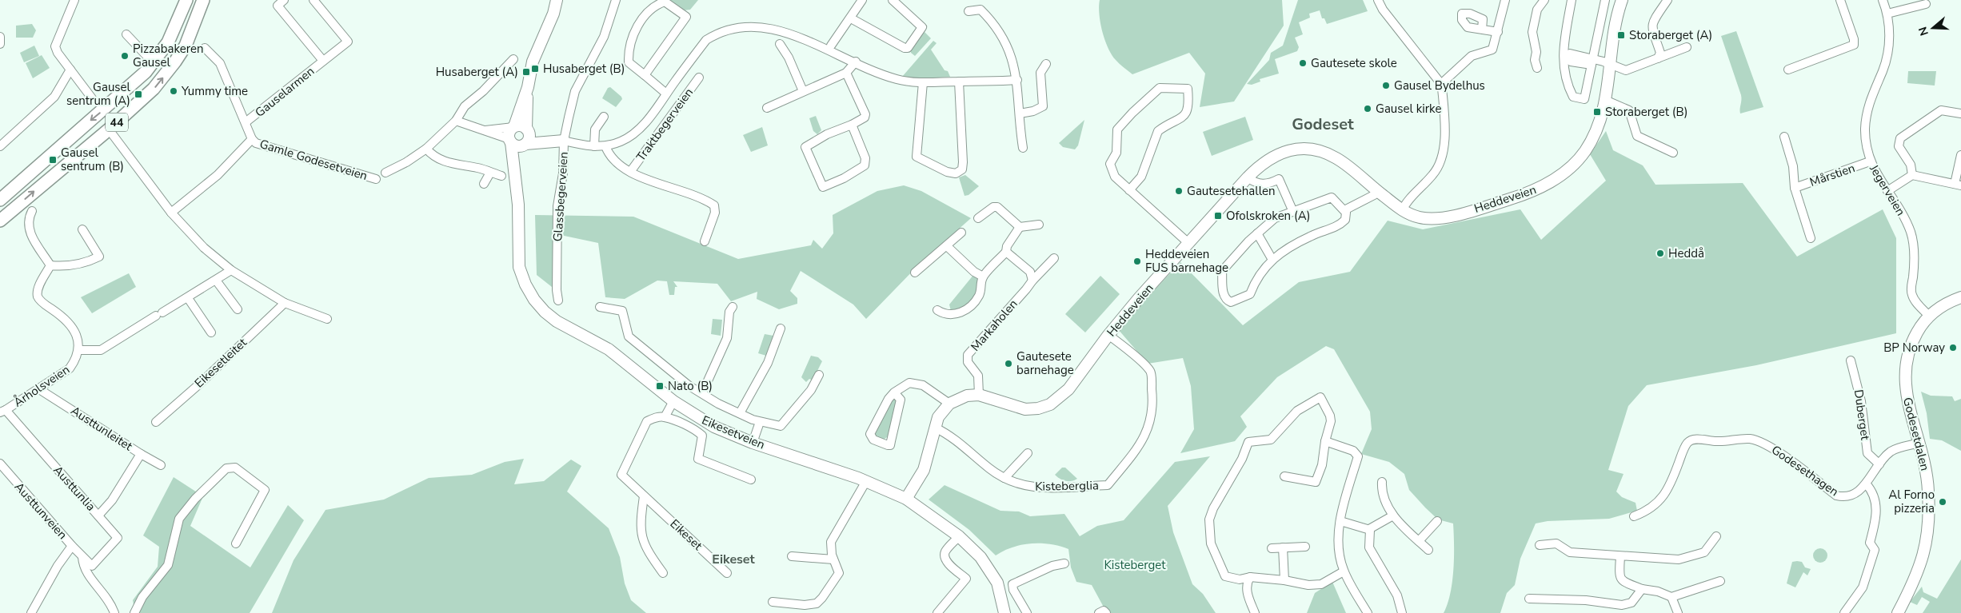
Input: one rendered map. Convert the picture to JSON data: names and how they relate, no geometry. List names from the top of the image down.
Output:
{
  "streets": {
    "main road": [
      "44",
      "Glassbegerveien",
      "Heddeveien",
      "Eikesetveien",
      "Godesetdalen"
    ],
    "street": [
      "Gauselarmen",
      "Traktbegerveien",
      "Gamle Godesetveien",
      "Mårstien",
      "Jegerveien",
      "Markaholen",
      "Eikesetleitet",
      "Årholsveien",
      "Duberget",
      "Austtunleitet",
      "Godesethagen",
      "Kisteberglia",
      "Austtunlia",
      "Austtunveien",
      "Eikeset"
    ]
  },
  "crossings": [
    ["Gauselarmen", "Gamle Godesetveien"],
    ["Traktbegerveien", "Glassbegerveien"],
    ["Mårstien", "Jegerveien"],
    ["Jegerveien", "Godesetdalen"],
    ["Glassbegerveien", "Eikesetveien"],
    ["Heddeveien", "Markaholen"],
    ["Heddeveien", "Kisteberglia"],
    ["Årholsveien", "Austtunleitet"],
    ["Årholsveien", "Austtunlia"],
    ["Duberget", "Godesethagen"],
    ["Austtunleitet", "Austtunlia"],
    ["Godesetdalen", "Godesethagen"],
    ["Austtunlia", "Austtunveien"]
  ],
  "districts": ["Godeset", "Eikeset"],
  "parks": ["Kisteberget"],
  "places": {
    "transit": [
      "Storaberget (A)",
      "Husaberget (B)",
      "Husaberget (A)",
      "Gausel sentrum (A)",
      "Storaberget (B)",
      "Gausel sentrum (B)",
      "Ofolskroken (A)",
      "Nato (B)"
    ],
    "other": [
      "Pizzabakeren Gausel",
      "Gautesete skole",
      "Gausel Bydelhus",
      "Yummy time",
      "Gausel kirke",
      "Gautesetehallen",
      "Heddå",
      "Heddeveien FUS barnehage",
      "BP Norway",
      "Gautesete barnehage",
      "Al Forno pizzeria"
    ]
  },
  "north": "left"
}
